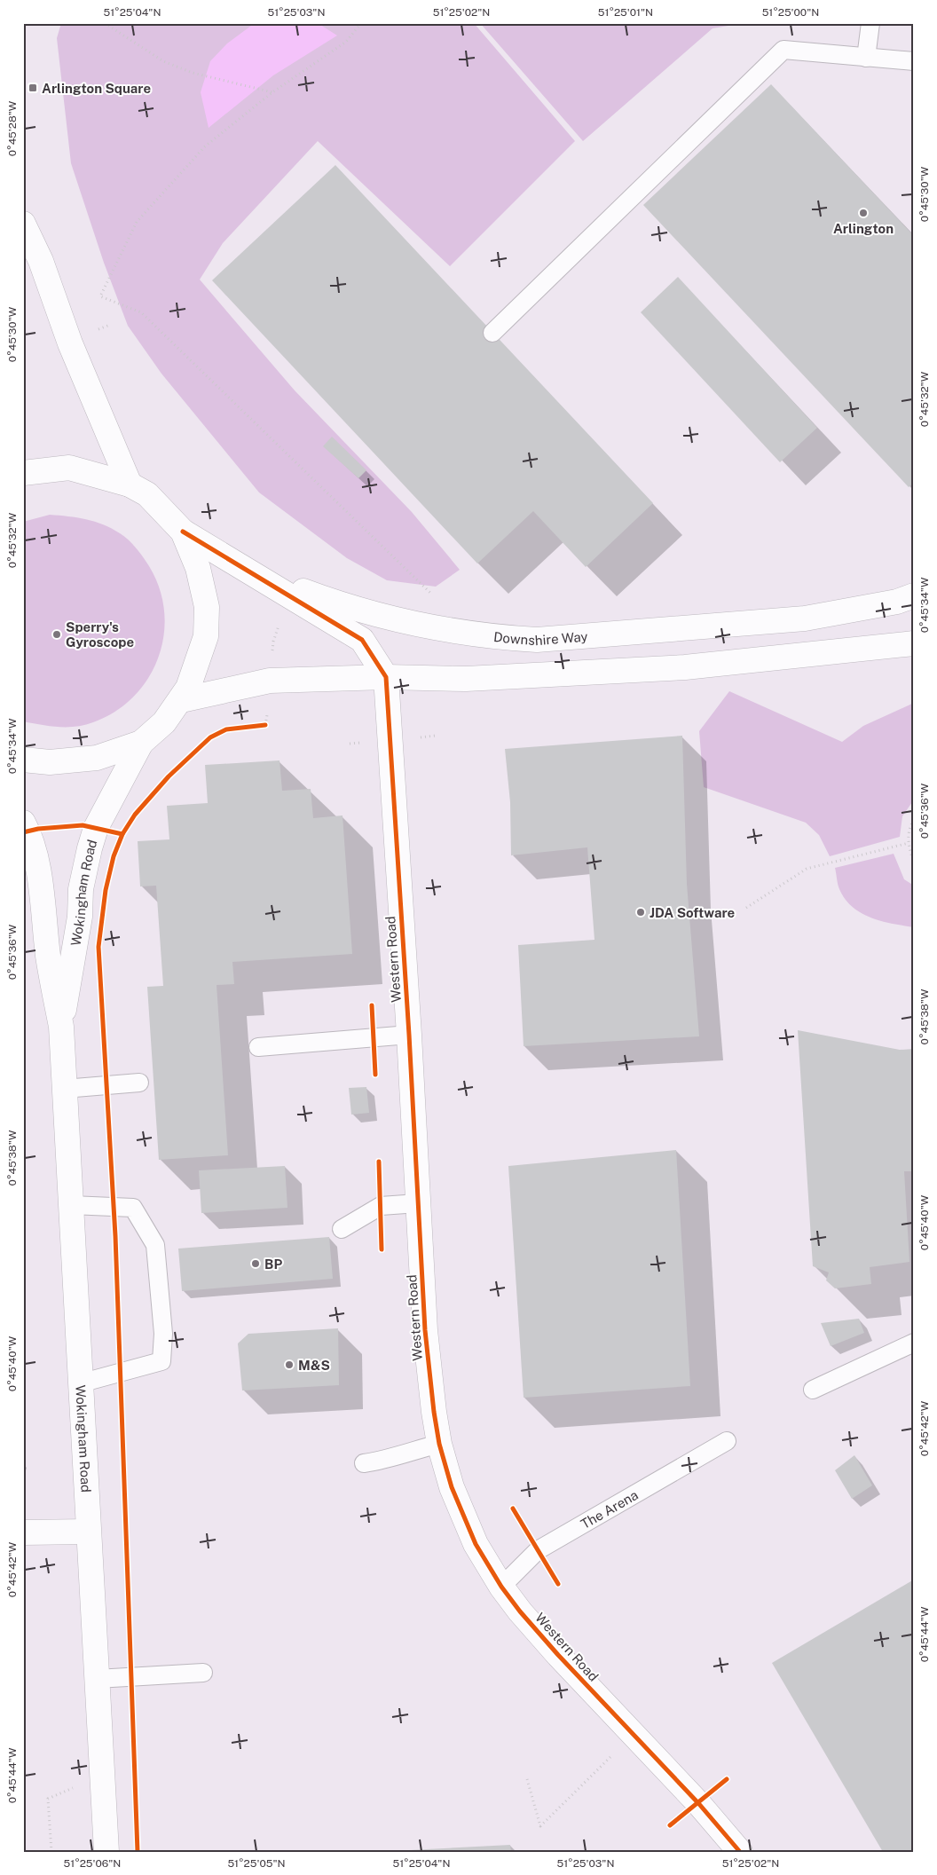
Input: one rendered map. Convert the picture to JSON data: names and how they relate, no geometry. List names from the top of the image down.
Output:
{
  "streets": {
    "street": ["Downshire Way", "Wokingham Road", "Western Road"],
    "lane": ["The Arena"]
  },
  "crossings": [
    ["Western Road", "The Arena"]
  ],
  "places": {
    "transit": ["Arlington Square"],
    "other": [
      "Arlington",
      "Sperry's Gyroscope",
      "JDA Software",
      "BP",
      "M&S"
    ]
  },
  "coordinates": [
    "51°25'04\"N",
    "51°25'03\"N",
    "51°25'02\"N",
    "51°25'01\"N",
    "51°25'00\"N",
    "0°45'28\"W",
    "0°45'30\"W",
    "0°45'32\"W",
    "0°45'34\"W",
    "0°45'36\"W",
    "0°45'38\"W",
    "0°45'40\"W",
    "0°45'42\"W",
    "0°45'44\"W",
    "51°25'06\"N",
    "51°25'05\"N"
  ]
}
